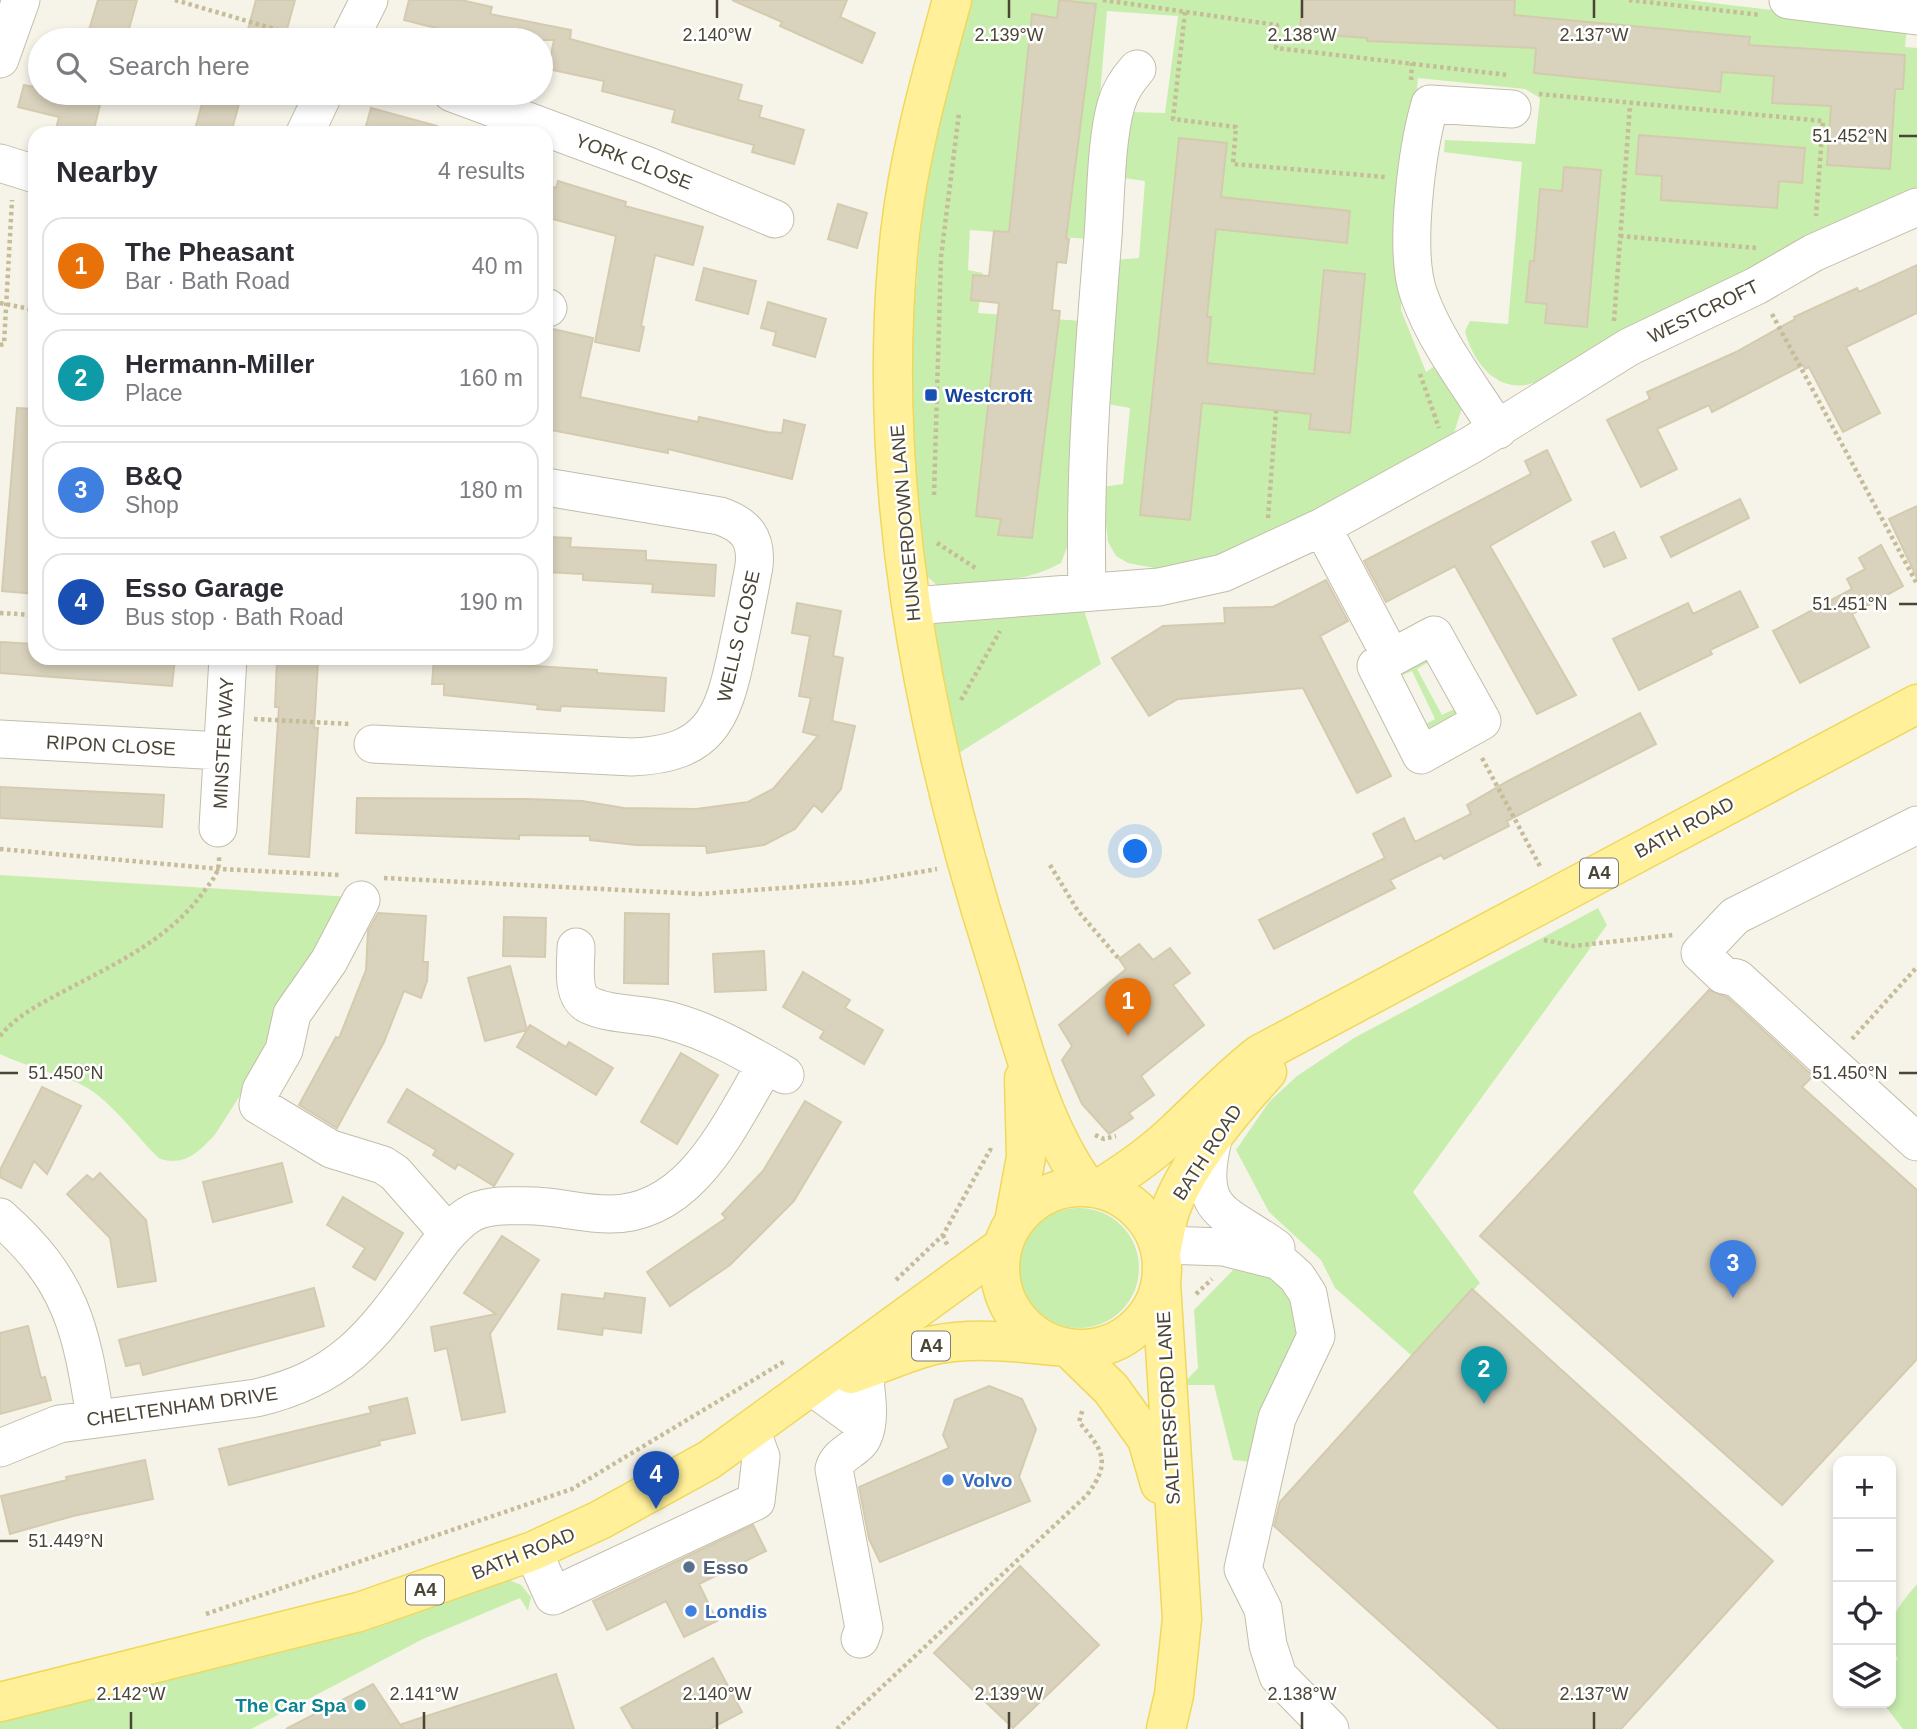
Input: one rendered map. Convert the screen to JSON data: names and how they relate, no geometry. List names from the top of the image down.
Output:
{
  "streets": {
    "main road": [
      "HUNGERDOWN LANE",
      "BATH ROAD",
      "A4",
      "SALTERSFORD LANE"
    ],
    "street": [
      "YORK CLOSE",
      "WESTCROFT",
      "WELLS CLOSE",
      "MINSTER WAY",
      "RIPON CLOSE",
      "CHELTENHAM DRIVE"
    ]
  },
  "crossings": [
    ["WESTCROFT", "HUNGERDOWN LANE"],
    ["HUNGERDOWN LANE", "BATH ROAD"],
    ["HUNGERDOWN LANE", "SALTERSFORD LANE"],
    ["MINSTER WAY", "RIPON CLOSE"],
    ["BATH ROAD", "SALTERSFORD LANE"]
  ],
  "places": {
    "transit": ["Westcroft"],
    "other": [
      "Volvo",
      "Esso",
      "Londis",
      "The Car Spa"
    ]
  },
  "page": {
    "search": "Search here",
    "heading": ["Nearby", "4 results"],
    "list": [
      {
        "mark": "1",
        "name": "The Pheasant",
        "note": "Bar · Bath Road",
        "value": "40 m"
      },
      {
        "mark": "2",
        "name": "Hermann-Miller",
        "note": "Place",
        "value": "160 m"
      },
      {
        "mark": "3",
        "name": "B&Q",
        "note": "Shop",
        "value": "180 m"
      },
      {
        "mark": "4",
        "name": "Esso Garage",
        "note": "Bus stop · Bath Road",
        "value": "190 m"
      }
    ],
    "pins": [
      "1",
      "3",
      "2",
      "4"
    ],
    "map_buttons": ["+", "−"]
  },
  "coordinates": [
    "2.140°W",
    "2.139°W",
    "2.138°W",
    "2.137°W",
    "51.452°N",
    "51.451°N",
    "51.450°N",
    "51.449°N",
    "2.142°W",
    "2.141°W"
  ]
}
